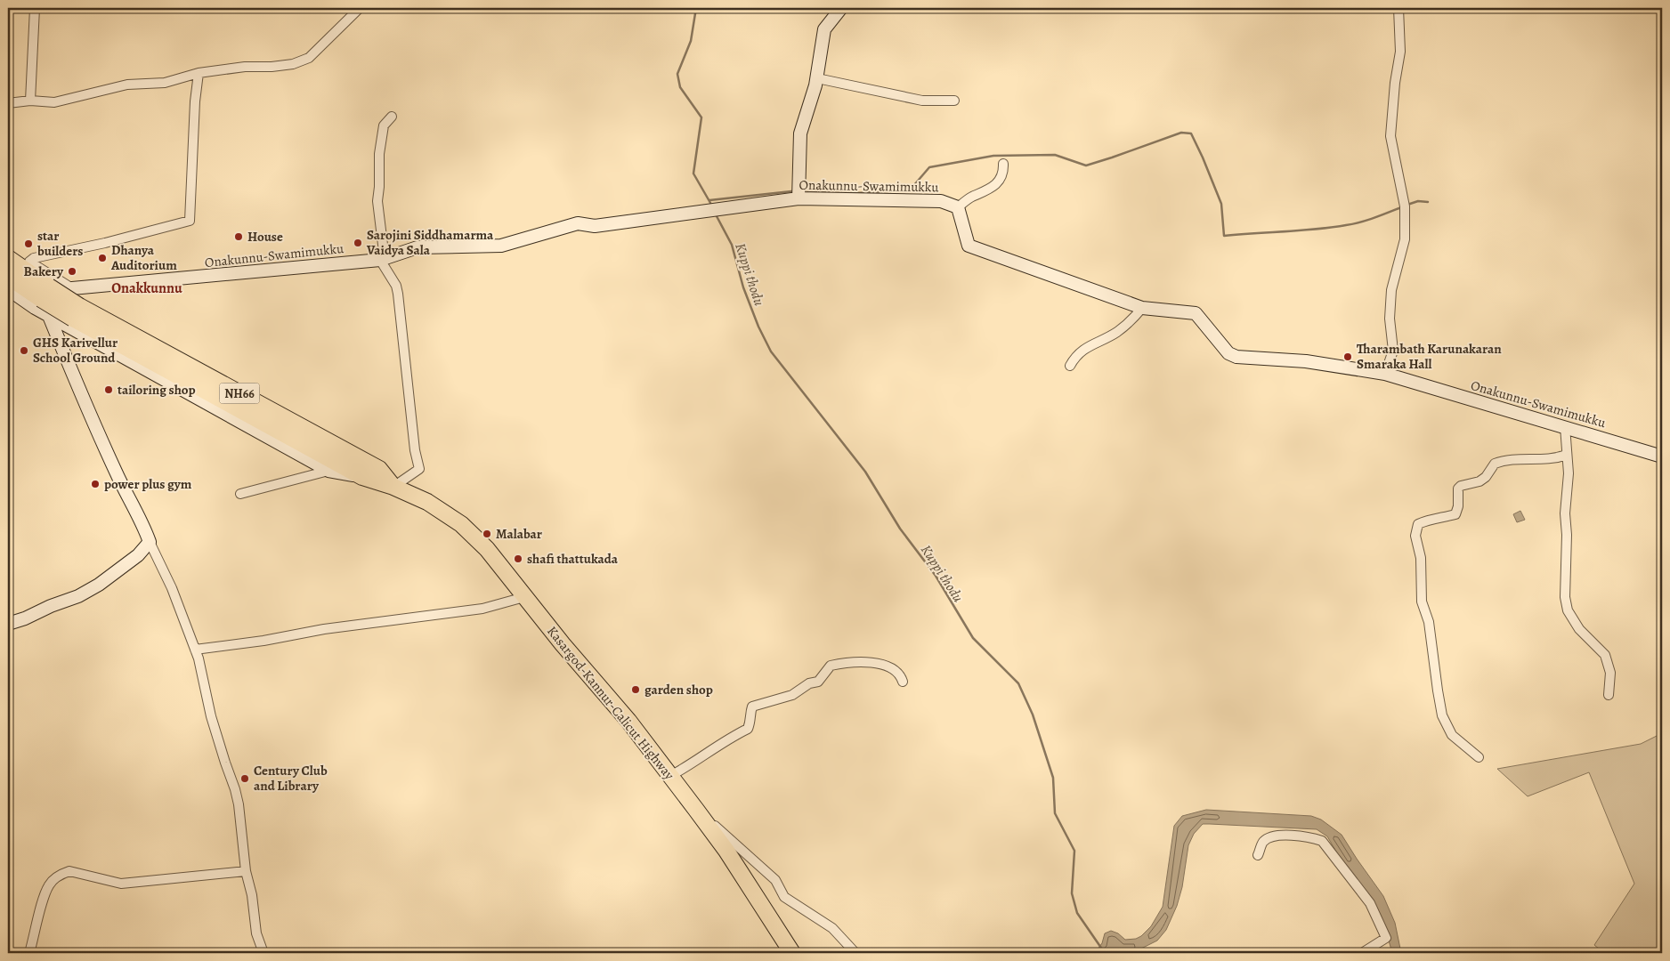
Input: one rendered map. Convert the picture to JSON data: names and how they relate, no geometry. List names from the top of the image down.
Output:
{
  "streets": {
    "highway": ["NH66", "Kasargod-Kannur-Calicut Highway"],
    "street": ["Onakunnu-Swamimukku"]
  },
  "districts": ["Onakkunnu"],
  "water": ["Kuppi thodu"],
  "places": [
    "House",
    "Sarojini Siddhamarma Vaidya Sala",
    "star builders",
    "Dhanya Auditorium",
    "Bakery",
    "GHS Karivellur School Ground",
    "Tharambath Karunakaran Smaraka Hall",
    "tailoring shop",
    "power plus gym",
    "Malabar",
    "shafi thattukada",
    "garden shop",
    "Century Club and Library"
  ]
}
